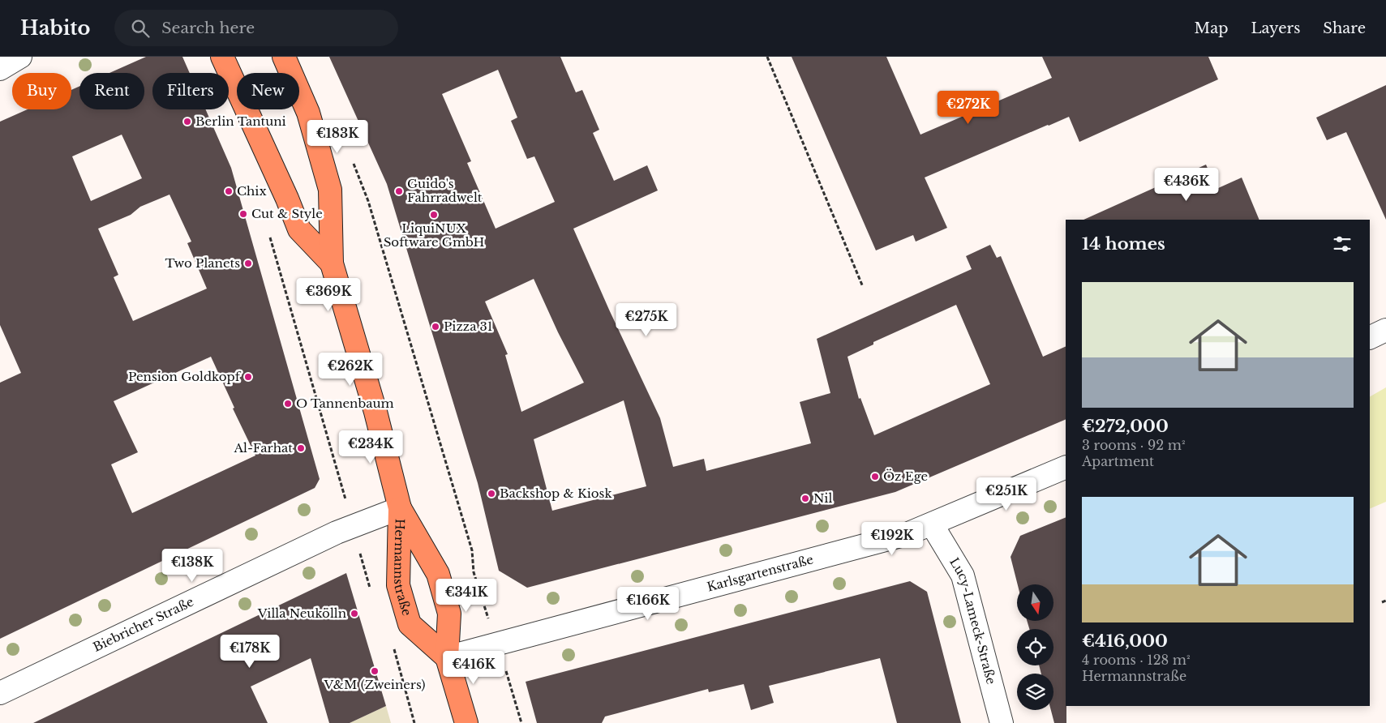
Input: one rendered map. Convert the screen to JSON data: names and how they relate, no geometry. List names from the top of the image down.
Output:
{
  "streets": {
    "main road": ["Hermannstraße"],
    "street": ["Karlsgartenstraße", "Lucy-Lameck-Straße", "Biebricher Straße"]
  },
  "crossings": [
    ["Hermannstraße", "Karlsgartenstraße"],
    ["Hermannstraße", "Biebricher Straße"],
    ["Karlsgartenstraße", "Lucy-Lameck-Straße"]
  ],
  "places": [
    "Berlin Tantuni",
    "Chix",
    "Guido's Fahrradwelt",
    "Cut & Style",
    "LiquiNUX Software GmbH",
    "Two Planets",
    "Pizza 31",
    "Pension Goldkopf",
    "O Tannenbaum",
    "Al-Farhat",
    "Öz Ege",
    "Backshop & Kiosk",
    "Nil",
    "Villa Neukölln",
    "V&M (Zweiners)"
  ],
  "north": "bottom",
  "page": {
    "header": "Habito",
    "search": "Search here",
    "nav": ["Map", "Layers", "Share"],
    "chip": [
      "Buy",
      "Rent",
      "Filters",
      "New"
    ],
    "price": [
      "€272K",
      "€183K",
      "€436K",
      "€369K",
      "€275K",
      "€262K",
      "€234K",
      "€251K",
      "€192K",
      "€138K",
      "€341K",
      "€166K",
      "€178K",
      "€416K"
    ],
    "heading": "14 homes",
    "list": [
      {
        "name": "€272,000",
        "note": "3 rooms · 92 m² · Apartment"
      },
      {
        "name": "€416,000",
        "note": "4 rooms · 128 m² · Hermannstraße"
      }
    ]
  }
}
